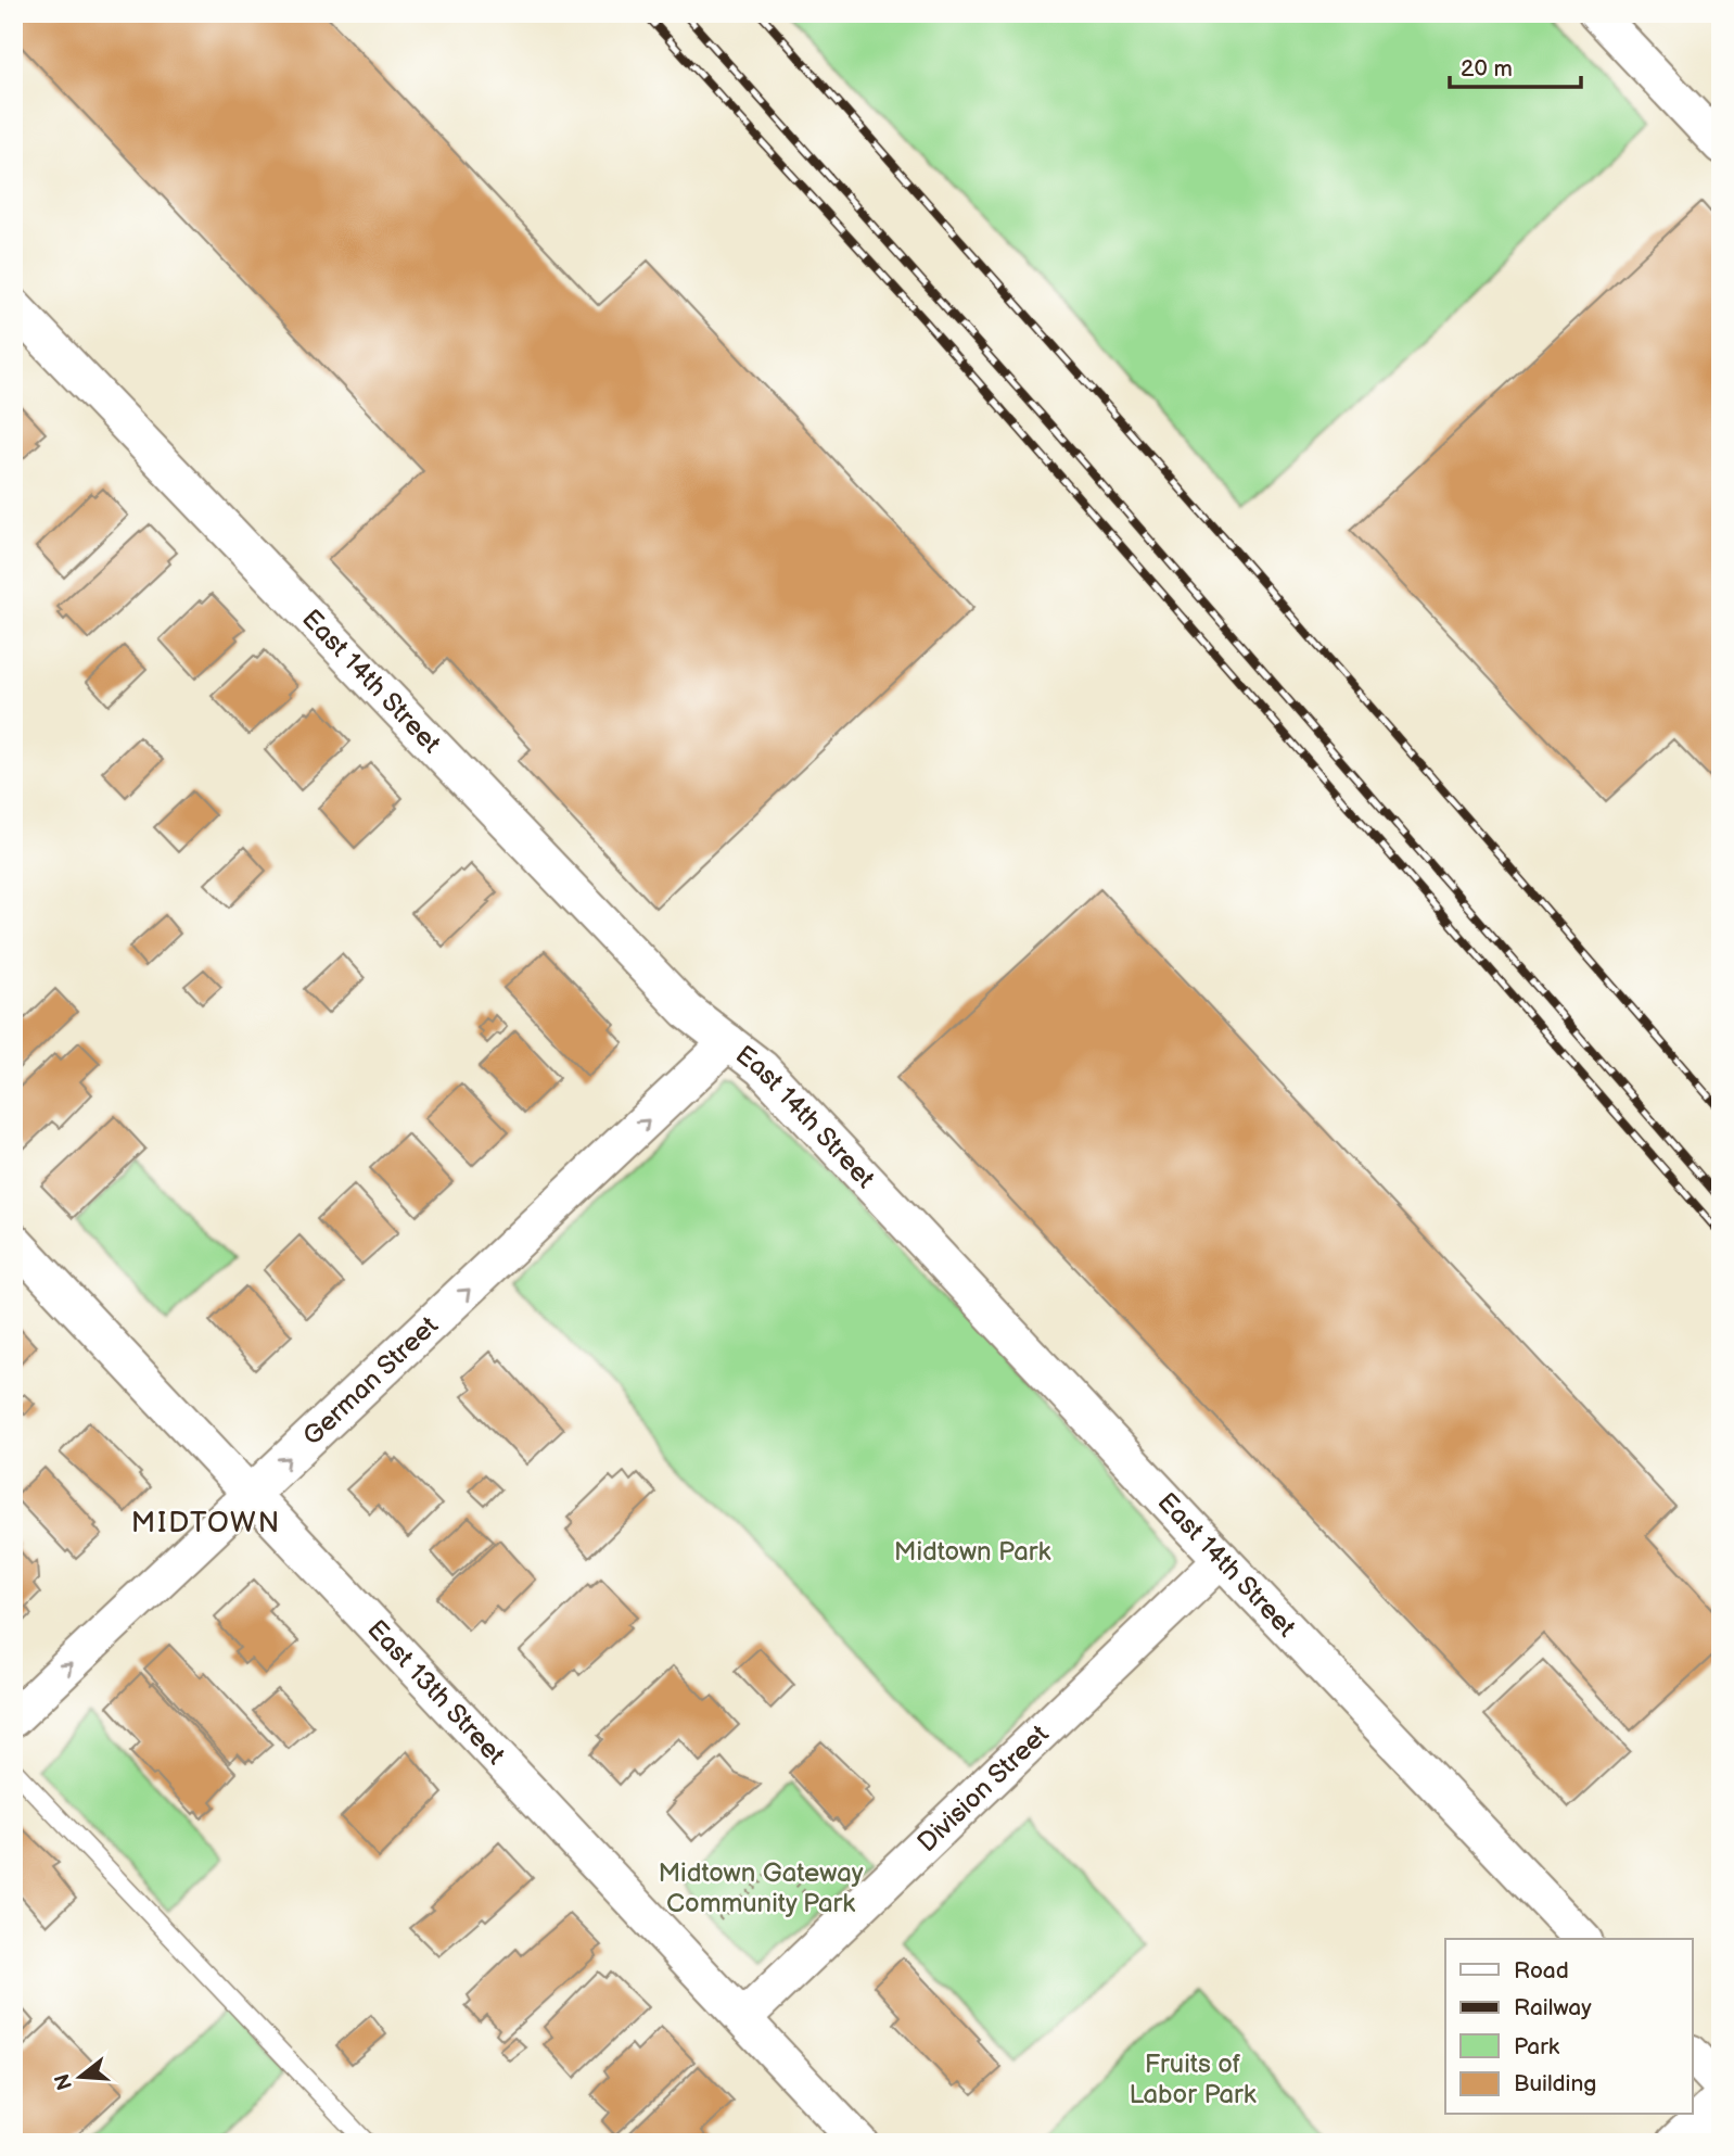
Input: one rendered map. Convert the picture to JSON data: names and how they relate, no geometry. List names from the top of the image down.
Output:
{
  "streets": {
    "street": [
      "East 14th Street",
      "German Street",
      "East 13th Street",
      "Division Street"
    ]
  },
  "crossings": [
    ["East 14th Street", "German Street"],
    ["East 14th Street", "Division Street"],
    ["German Street", "East 13th Street"],
    ["East 13th Street", "Division Street"]
  ],
  "one_way": ["German Street"],
  "districts": ["MIDTOWN"],
  "parks": ["Midtown Park", "Midtown Gateway Community Park", "Fruits of Labor Park"],
  "legend": [
    "Road",
    "Railway",
    "Park",
    "Building"
  ],
  "scale_bar": "20 m",
  "north": "left"
}
